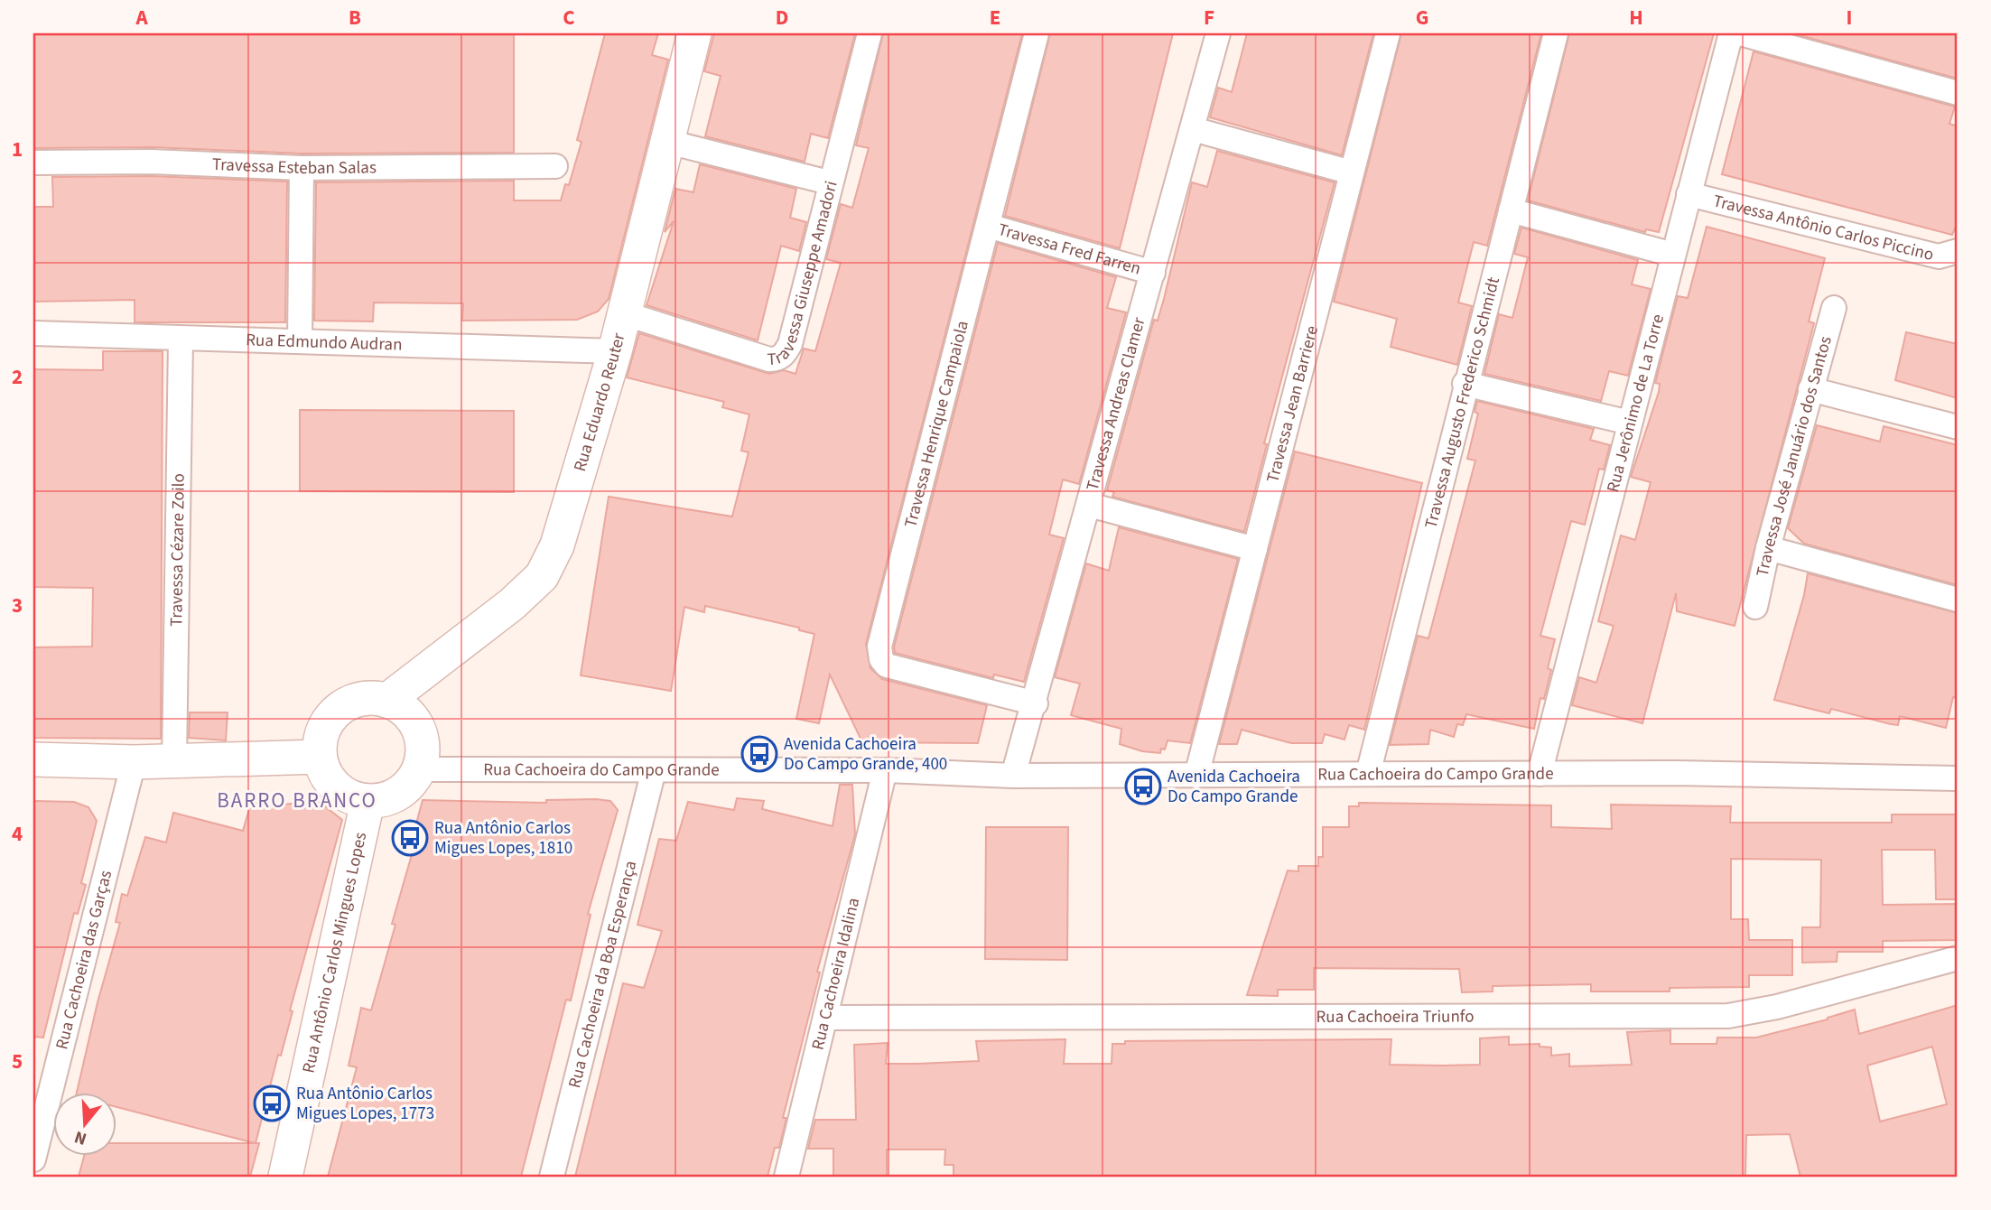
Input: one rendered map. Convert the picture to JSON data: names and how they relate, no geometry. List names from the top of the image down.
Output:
{
  "streets": {
    "street": [
      "Travessa Esteban Salas",
      "Travessa Antônio Carlos Piccino",
      "Travessa Fred Farren",
      "Travessa Giuseppe Amadori",
      "Rua Edmundo Audran",
      "Rua Eduardo Reuter",
      "Rua Jerônimo de La Torre",
      "Travessa Augusto Frederico Schmidt",
      "Travessa Andreas Clamer",
      "Travessa Jean Barriere",
      "Travessa Henrique Campaiola",
      "Travessa José Januário dos Santos",
      "Travessa Cézare Zoilo",
      "Rua Cachoeira do Campo Grande",
      "Rua Antônio Carlos Mingues Lopes",
      "Rua Cachoeira das Garças",
      "Rua Cachoeira da Boa Esperança",
      "Rua Cachoeira Idalina",
      "Rua Cachoeira Triunfo"
    ]
  },
  "crossings": [
    ["Travessa Antônio Carlos Piccino", "Rua Jerônimo de La Torre"],
    ["Travessa Fred Farren", "Travessa Andreas Clamer"],
    ["Travessa Fred Farren", "Travessa Henrique Campaiola"],
    ["Travessa Giuseppe Amadori", "Rua Eduardo Reuter"],
    ["Rua Edmundo Audran", "Rua Eduardo Reuter"],
    ["Rua Edmundo Audran", "Travessa Cézare Zoilo"],
    ["Rua Eduardo Reuter", "Rua Cachoeira do Campo Grande"],
    ["Rua Eduardo Reuter", "Rua Antônio Carlos Mingues Lopes"],
    ["Rua Jerônimo de La Torre", "Rua Cachoeira do Campo Grande"],
    ["Travessa Augusto Frederico Schmidt", "Rua Cachoeira do Campo Grande"],
    ["Travessa Andreas Clamer", "Travessa Henrique Campaiola"],
    ["Travessa Andreas Clamer", "Rua Cachoeira do Campo Grande"],
    ["Travessa Jean Barriere", "Rua Cachoeira do Campo Grande"],
    ["Rua Cachoeira do Campo Grande", "Rua Antônio Carlos Mingues Lopes"],
    ["Rua Cachoeira do Campo Grande", "Rua Cachoeira da Boa Esperança"],
    ["Rua Cachoeira do Campo Grande", "Rua Cachoeira Idalina"],
    ["Rua Cachoeira Idalina", "Rua Cachoeira Triunfo"]
  ],
  "districts": ["BARRO BRANCO"],
  "places": {
    "bus stop": [
      "Avenida Cachoeira Do Campo Grande, 400",
      "Avenida Cachoeira Do Campo Grande",
      "Rua Antônio Carlos Migues Lopes, 1810",
      "Rua Antônio Carlos Migues Lopes, 1773"
    ]
  },
  "north": "bottom",
  "grid": {
    "columns": [
      "A",
      "B",
      "C",
      "D",
      "E",
      "F",
      "G",
      "H",
      "I"
    ],
    "rows": [
      "1",
      "2",
      "3",
      "4",
      "5"
    ]
  }
}
